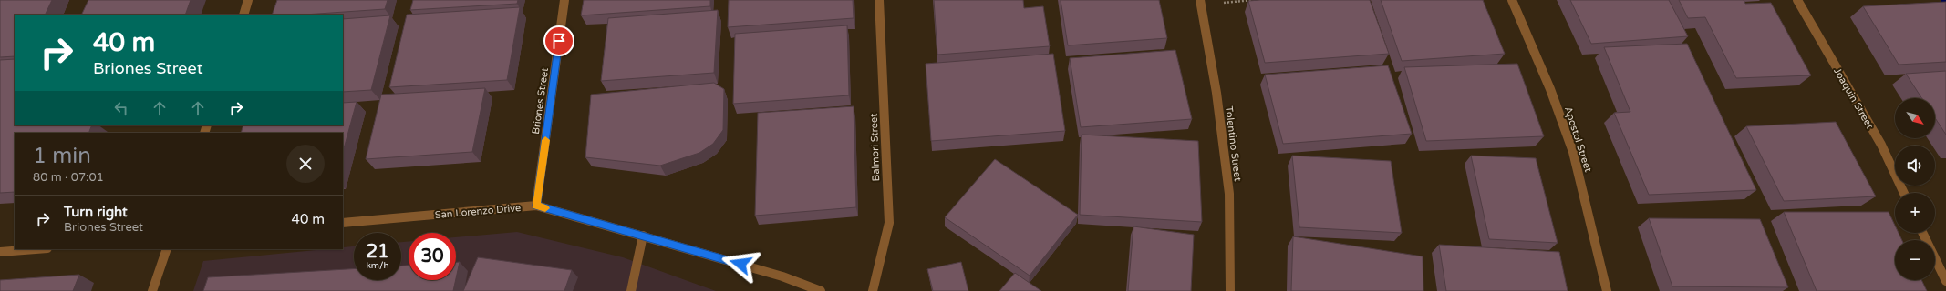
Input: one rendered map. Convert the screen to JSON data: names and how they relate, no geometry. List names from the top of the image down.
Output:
{
  "streets": {
    "street": [
      "Joaquin Street",
      "Briones Street",
      "Apostol Street",
      "Tolentino Street",
      "Balmori Street",
      "San Lorenzo Drive"
    ]
  },
  "crossings": [
    ["Briones Street", "San Lorenzo Drive"]
  ],
  "north": "bottom right",
  "page": {
    "turn": ["40 m", "Briones Street"],
    "map_buttons": ["+", "−"],
    "heading": ["1 min", "80 m · 07:01"],
    "list": [
      {
        "name": "Turn right",
        "note": "Briones Street",
        "value": "40 m"
      }
    ],
    "speed": "21 km/h",
    "limit": "30"
  }
}
